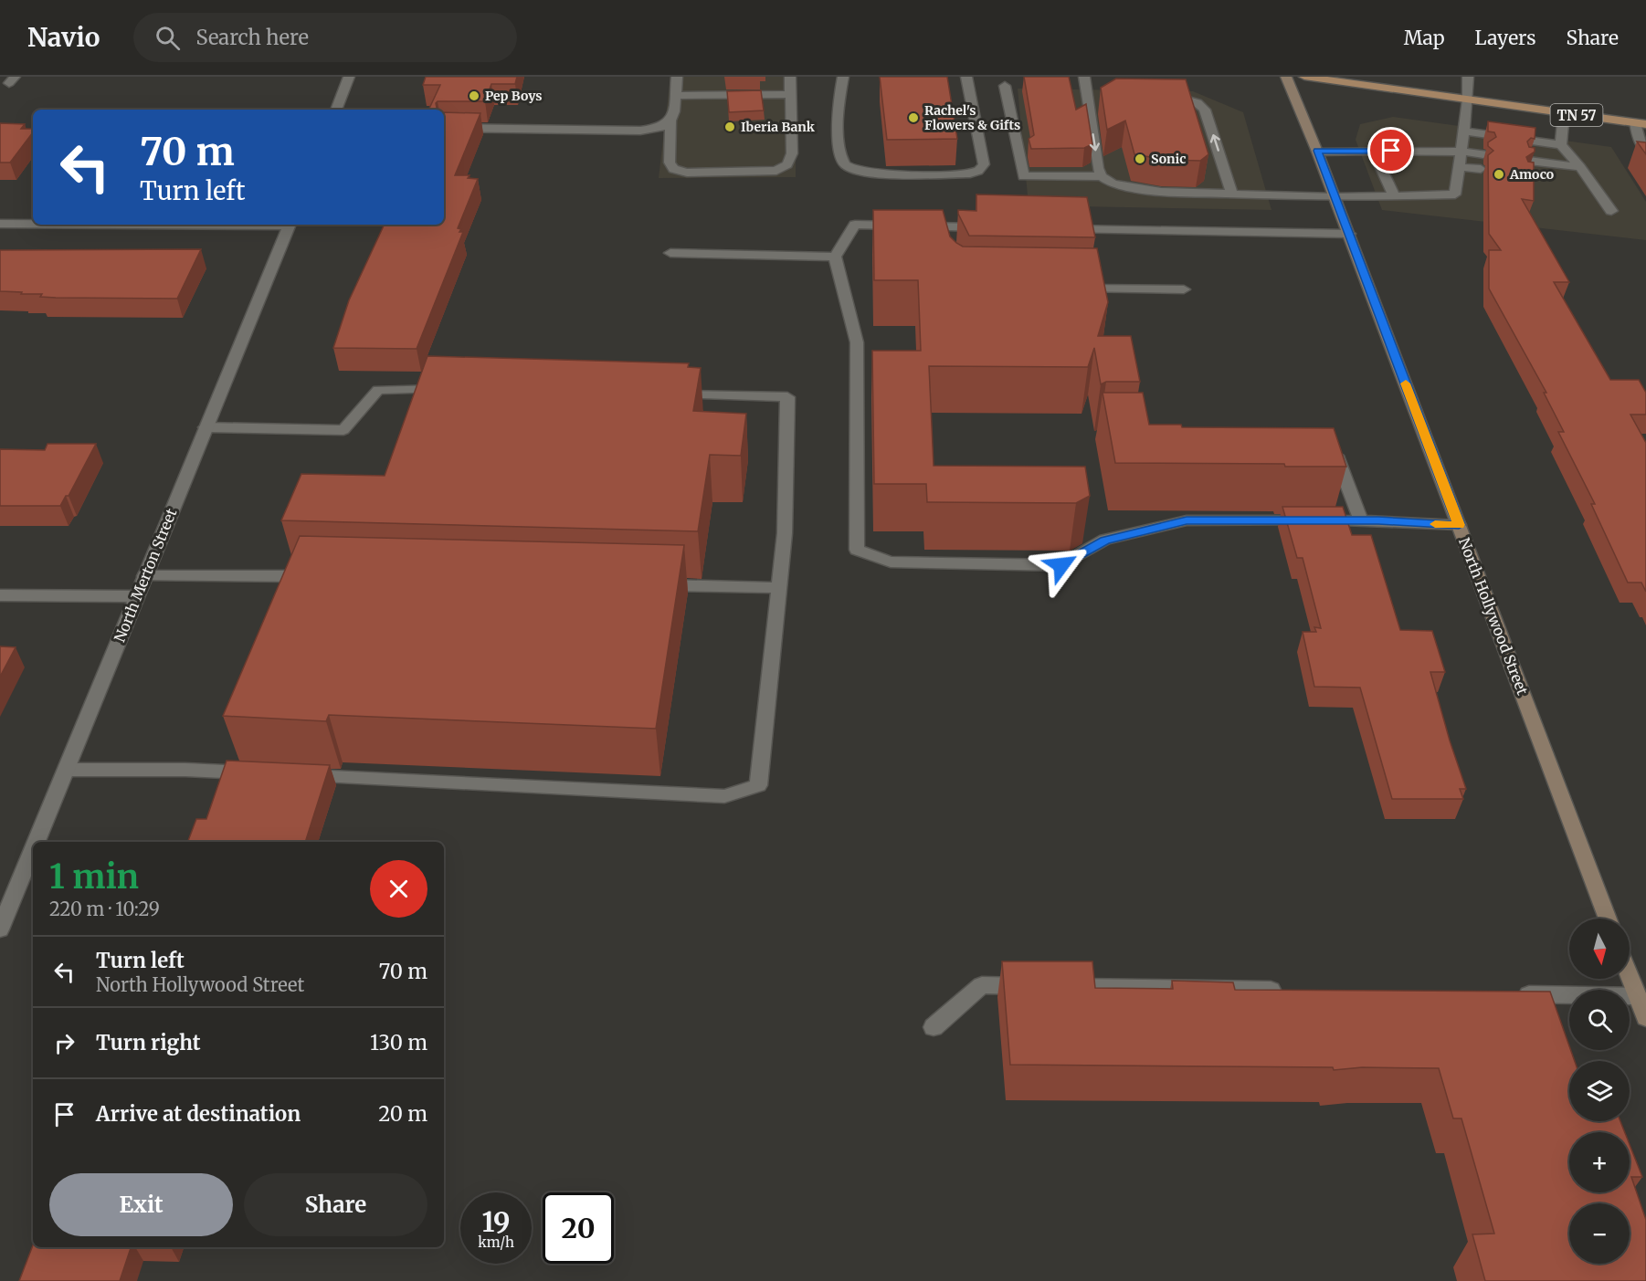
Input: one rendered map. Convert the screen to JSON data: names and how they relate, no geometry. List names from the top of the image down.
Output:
{
  "streets": {
    "main road": ["TN 57", "North Hollywood Street"],
    "street": ["North Merton Street"]
  },
  "places": [
    "Pep Boys",
    "Rachel's Flowers & Gifts",
    "Iberia Bank",
    "Sonic",
    "Amoco"
  ],
  "north": "bottom",
  "page": {
    "header": "Navio",
    "search": "Search here",
    "nav": ["Map", "Layers", "Share"],
    "turn": ["70 m", "Turn left"],
    "heading": ["1 min", "220 m · 10:29"],
    "map_buttons": ["+", "−"],
    "list": [
      {
        "name": "Turn left",
        "note": "North Hollywood Street",
        "value": "70 m"
      },
      {
        "name": "Turn right",
        "value": "130 m"
      },
      {
        "name": "Arrive at destination",
        "value": "20 m"
      }
    ],
    "buttons": ["Exit", "Share"],
    "speed": "19 km/h",
    "limit": "20"
  }
}
